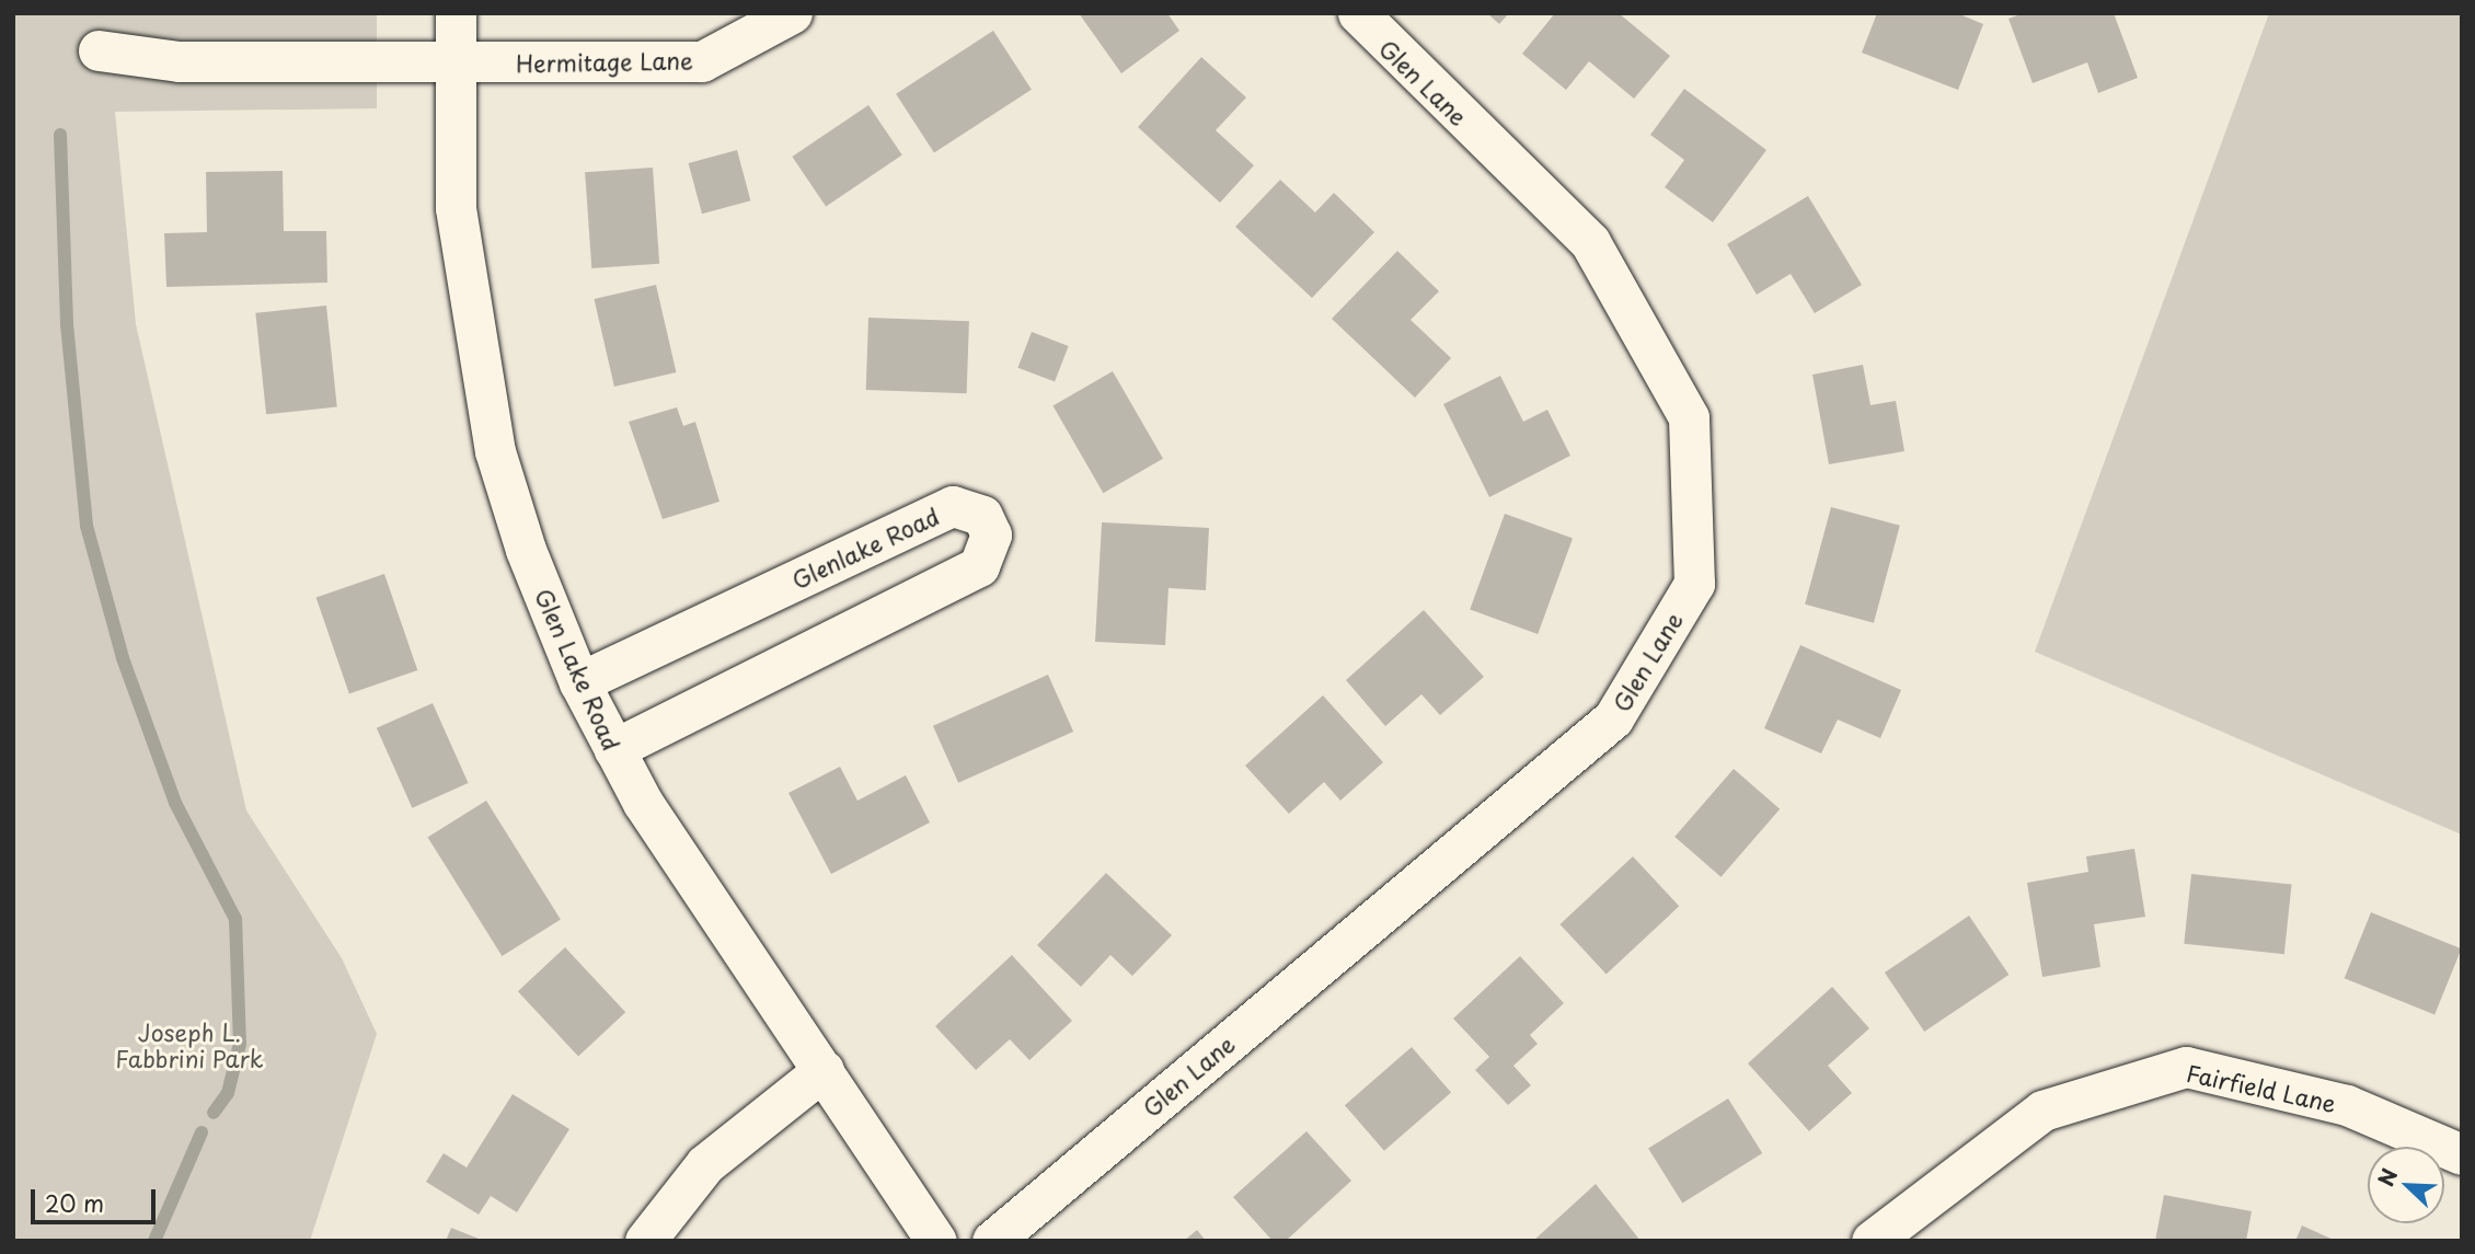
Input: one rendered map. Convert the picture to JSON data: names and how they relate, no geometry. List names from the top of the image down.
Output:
{
  "streets": {
    "street": [
      "Hermitage Lane",
      "Glen Lane",
      "Glenlake Road",
      "Glen Lake Road",
      "Fairfield Lane"
    ]
  },
  "crossings": [
    ["Hermitage Lane", "Glen Lake Road"],
    ["Glenlake Road", "Glen Lake Road"]
  ],
  "parks": ["Joseph L. Fabbrini Park"],
  "scale_bar": "20 m",
  "north": "top left"
}
